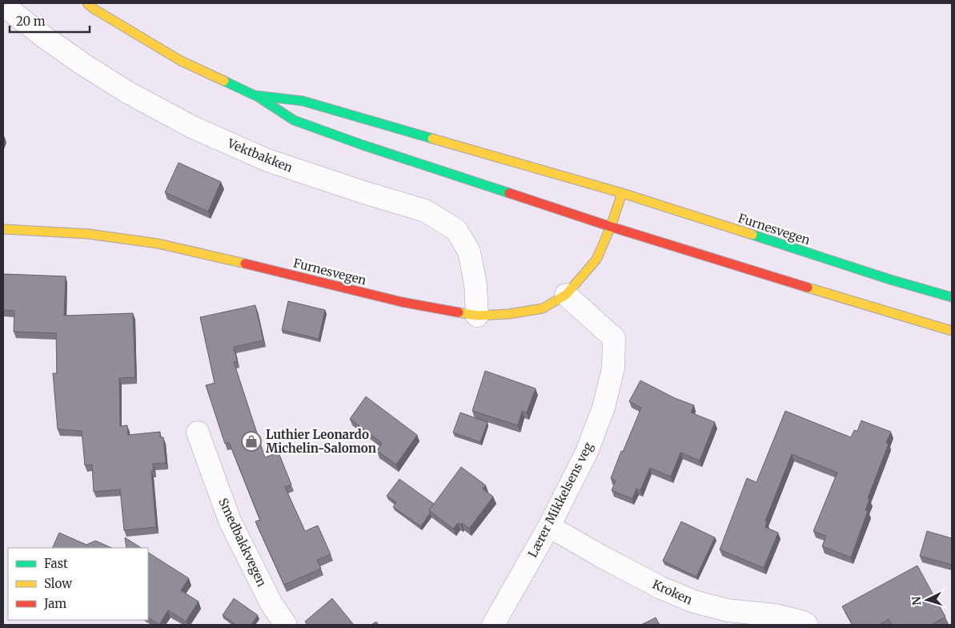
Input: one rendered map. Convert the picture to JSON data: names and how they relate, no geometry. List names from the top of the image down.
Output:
{
  "streets": {
    "main road": ["Furnesvegen"],
    "street": [
      "Vektbakken",
      "Lærer Mikkelsens veg",
      "Smedbakkvegen",
      "Kroken"
    ]
  },
  "crossings": [
    ["Vektbakken", "Furnesvegen"],
    ["Furnesvegen", "Lærer Mikkelsens veg"],
    ["Lærer Mikkelsens veg", "Kroken"]
  ],
  "places": {
    "shop": ["Luthier Leonardo Michelin-Salomon"]
  },
  "legend": ["Fast", "Slow", "Jam"],
  "scale_bar": "20 m",
  "north": "left"
}
